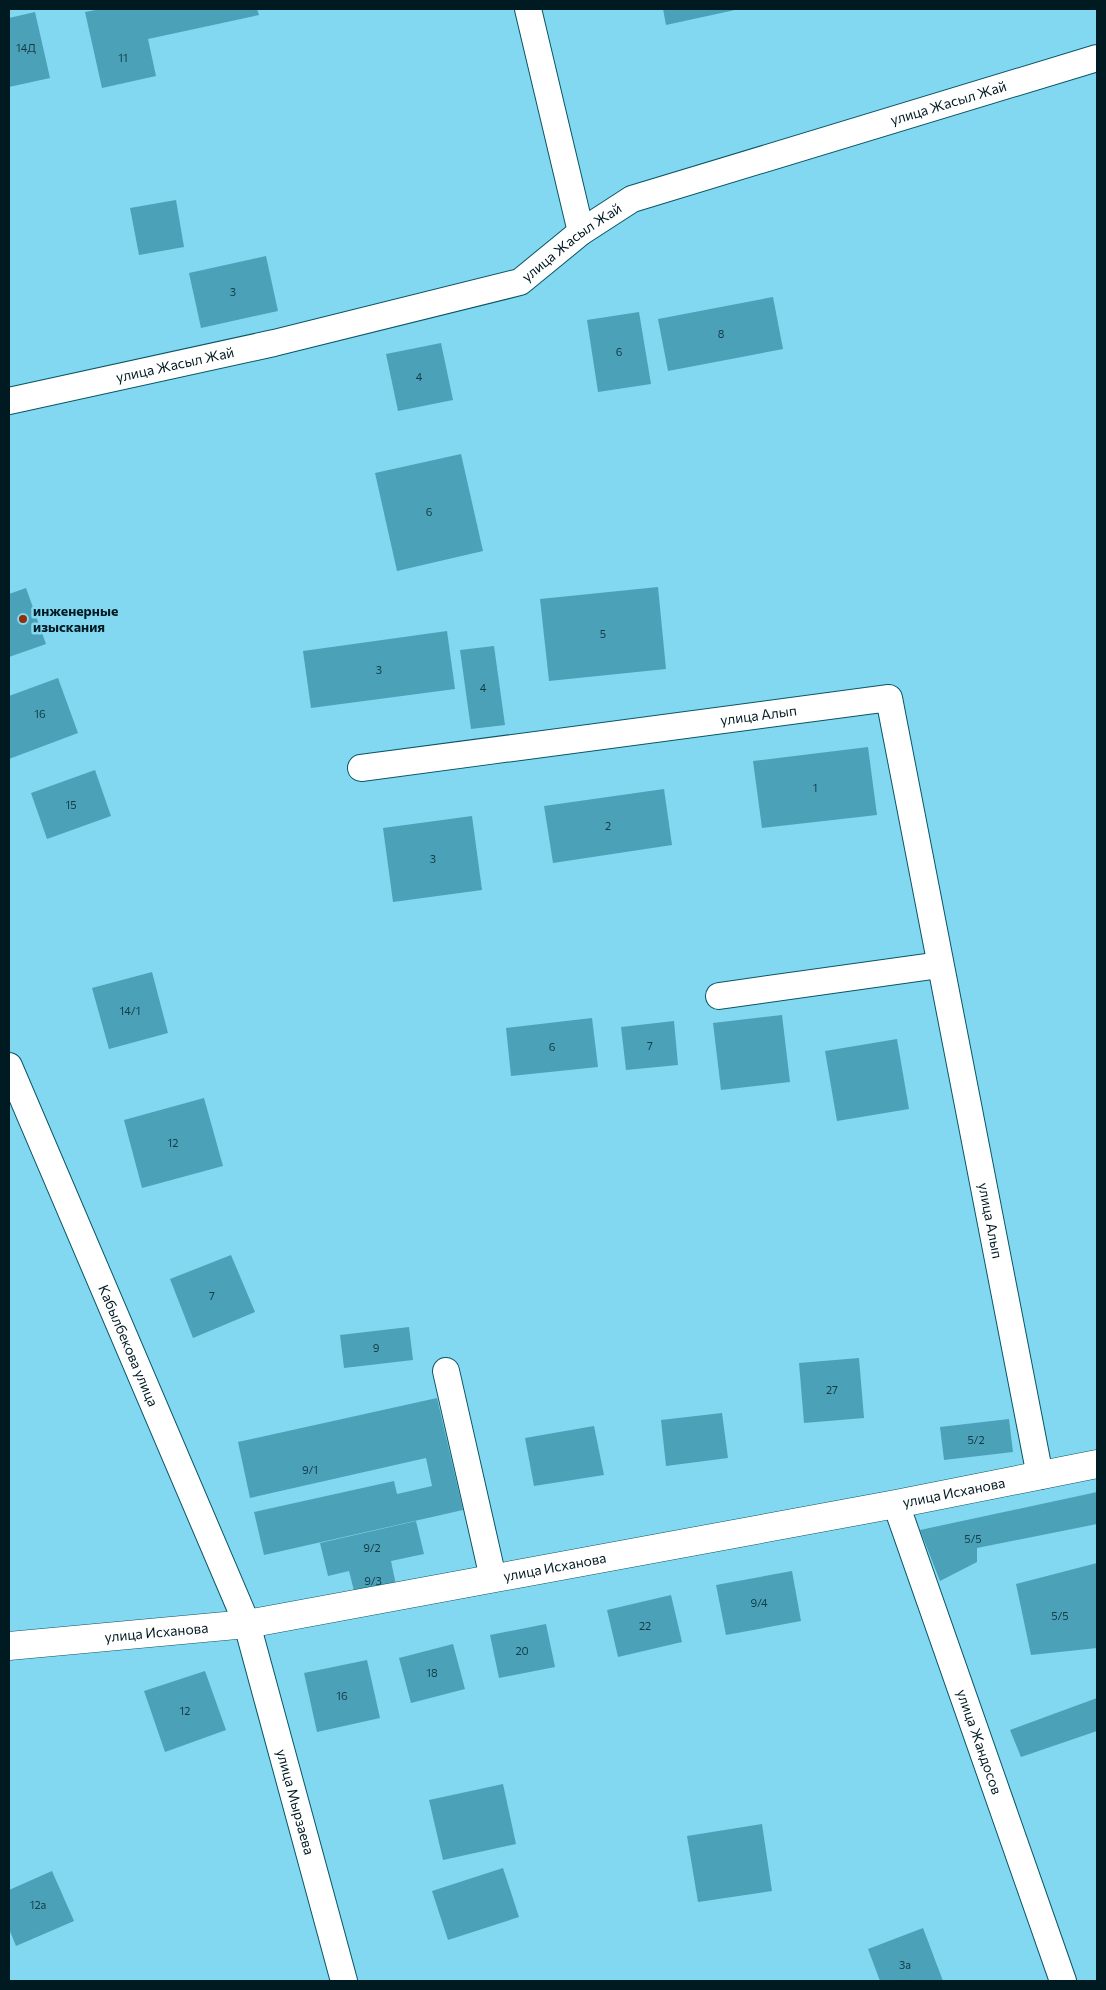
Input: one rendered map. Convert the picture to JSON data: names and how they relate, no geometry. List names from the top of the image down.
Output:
{
  "streets": {
    "main road": ["улица Исханова"],
    "street": [
      "улица Жасыл Жай",
      "улица Алып",
      "Кабылбекова улица",
      "улица Жандосов",
      "улица Мырзаева"
    ]
  },
  "crossings": [
    ["улица Алып", "улица Исханова"],
    ["Кабылбекова улица", "улица Исханова"],
    ["Кабылбекова улица", "улица Мырзаева"],
    ["улица Исханова", "улица Жандосов"],
    ["улица Исханова", "улица Мырзаева"]
  ],
  "places": ["инженерные изыскания"],
  "house_numbers": [
    "14Д",
    "11",
    "3",
    "8",
    "6",
    "4",
    "6",
    "5",
    "3",
    "4",
    "16",
    "1",
    "15",
    "2",
    "3",
    "14/1",
    "7",
    "6",
    "12",
    "7",
    "9",
    "27",
    "5/2",
    "9/1",
    "5/5",
    "9/2",
    "9/3",
    "9/4",
    "5/5",
    "22",
    "20",
    "18",
    "16",
    "12",
    "12а",
    "3а"
  ]
}
